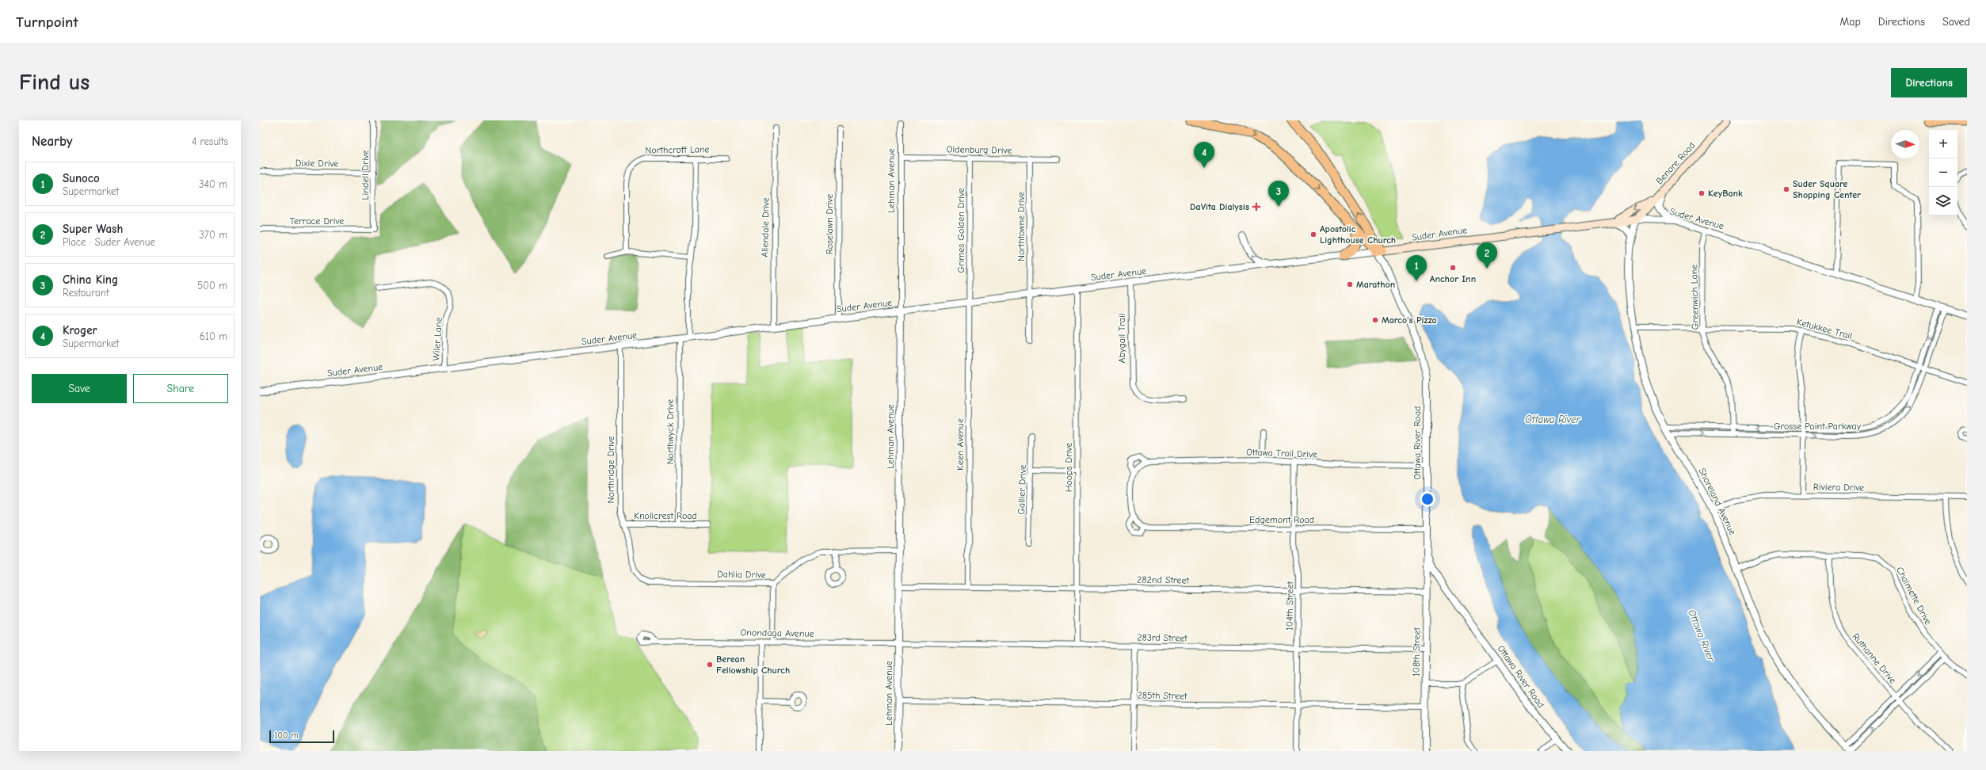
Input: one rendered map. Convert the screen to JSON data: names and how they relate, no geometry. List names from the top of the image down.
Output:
{
  "streets": {
    "main road": ["Benore Road", "Suder Avenue"],
    "street": [
      "Northcroft Lane",
      "Oldenburg Drive",
      "Dixie Drive",
      "Lindell Drive",
      "Lehman Avenue",
      "Terrace Drive",
      "Roselawn Drive",
      "Northtowne Drive",
      "Allendale Drive",
      "Grimes Golden Drive",
      "Greenwich Lane",
      "Ketukkee Trail",
      "Abygail Trail",
      "Wiler Lane",
      "Grosse Point Parkway",
      "Northwyck Drive",
      "Ottawa River Road",
      "Keen Avenue",
      "Ottawa Trail Drive",
      "Hoops Drive",
      "Northridge Drive",
      "Riviera Drive",
      "Gallier Drive",
      "Shoreland Avenue",
      "Knollcrest Road",
      "Edgemont Road",
      "Dahlia Drive",
      "282nd Street",
      "Chalmette Drive",
      "104th Street",
      "Onondaga Avenue",
      "283rd Street",
      "108th Street",
      "Ruthanne Drive",
      "285th Street"
    ]
  },
  "crossings": [
    ["Oldenburg Drive", "Lehman Avenue"],
    ["Oldenburg Drive", "Northtowne Drive"],
    ["Oldenburg Drive", "Grimes Golden Drive"],
    ["Dixie Drive", "Lindell Drive"],
    ["Benore Road", "Suder Avenue"],
    ["Benore Road", "Shoreland Avenue"],
    ["Lindell Drive", "Terrace Drive"],
    ["Lehman Avenue", "Suder Avenue"],
    ["Lehman Avenue", "Dahlia Drive"],
    ["Lehman Avenue", "282nd Street"],
    ["Lehman Avenue", "Onondaga Avenue"],
    ["Lehman Avenue", "283rd Street"],
    ["Lehman Avenue", "285th Street"],
    ["Suder Avenue", "Roselawn Drive"],
    ["Suder Avenue", "Northtowne Drive"],
    ["Suder Avenue", "Allendale Drive"],
    ["Suder Avenue", "Grimes Golden Drive"],
    ["Suder Avenue", "Greenwich Lane"],
    ["Suder Avenue", "Abygail Trail"],
    ["Suder Avenue", "Wiler Lane"],
    ["Suder Avenue", "Grosse Point Parkway"],
    ["Suder Avenue", "Northwyck Drive"],
    ["Suder Avenue", "Ottawa River Road"],
    ["Suder Avenue", "Keen Avenue"],
    ["Suder Avenue", "Hoops Drive"],
    ["Suder Avenue", "Northridge Drive"],
    ["Suder Avenue", "Shoreland Avenue"],
    ["Grimes Golden Drive", "Keen Avenue"],
    ["Greenwich Lane", "Ketukkee Trail"],
    ["Greenwich Lane", "Grosse Point Parkway"],
    ["Ketukkee Trail", "Grosse Point Parkway"],
    ["Ketukkee Trail", "Shoreland Avenue"],
    ["Grosse Point Parkway", "Shoreland Avenue"],
    ["Northwyck Drive", "Knollcrest Road"],
    ["Ottawa River Road", "Ottawa Trail Drive"],
    ["Ottawa River Road", "Edgemont Road"],
    ["Ottawa River Road", "108th Street"],
    ["Keen Avenue", "282nd Street"],
    ["Ottawa Trail Drive", "104th Street"],
    ["Hoops Drive", "282nd Street"],
    ["Hoops Drive", "283rd Street"],
    ["Northridge Drive", "Knollcrest Road"],
    ["Northridge Drive", "Dahlia Drive"],
    ["Riviera Drive", "Shoreland Avenue"],
    ["Shoreland Avenue", "Chalmette Drive"],
    ["Edgemont Road", "104th Street"],
    ["282nd Street", "104th Street"],
    ["282nd Street", "108th Street"],
    ["Chalmette Drive", "Ruthanne Drive"],
    ["104th Street", "283rd Street"],
    ["104th Street", "285th Street"],
    ["Onondaga Avenue", "283rd Street"],
    ["283rd Street", "108th Street"],
    ["108th Street", "285th Street"]
  ],
  "water": ["Ottawa River"],
  "places": {
    "other": [
      "Suder Square Shopping Center",
      "KeyBank",
      "Apostolic Lighthouse Church",
      "Anchor Inn",
      "Marathon",
      "Marco's Pizza",
      "Berean Fellowship Church"
    ],
    "health": ["DaVita Dialysis"]
  },
  "scale_bar": "100 m",
  "north": "right",
  "page": {
    "header": "Turnpoint",
    "nav": ["Map", "Directions", "Saved"],
    "buttons": [
      "Directions",
      ["Save", "Share"]
    ],
    "title": "Find us",
    "heading": ["Nearby", "4 results"],
    "map_buttons": ["+", "−"],
    "pins": [
      "4",
      "3",
      "2",
      "1"
    ],
    "list": [
      {
        "mark": "1",
        "name": "Sunoco",
        "note": "Supermarket",
        "value": "340 m"
      },
      {
        "mark": "2",
        "name": "Super Wash",
        "note": "Place · Suder Avenue",
        "value": "370 m"
      },
      {
        "mark": "3",
        "name": "China King",
        "note": "Restaurant",
        "value": "500 m"
      },
      {
        "mark": "4",
        "name": "Kroger",
        "note": "Supermarket",
        "value": "610 m"
      }
    ],
    "scale": "100 m"
  }
}
